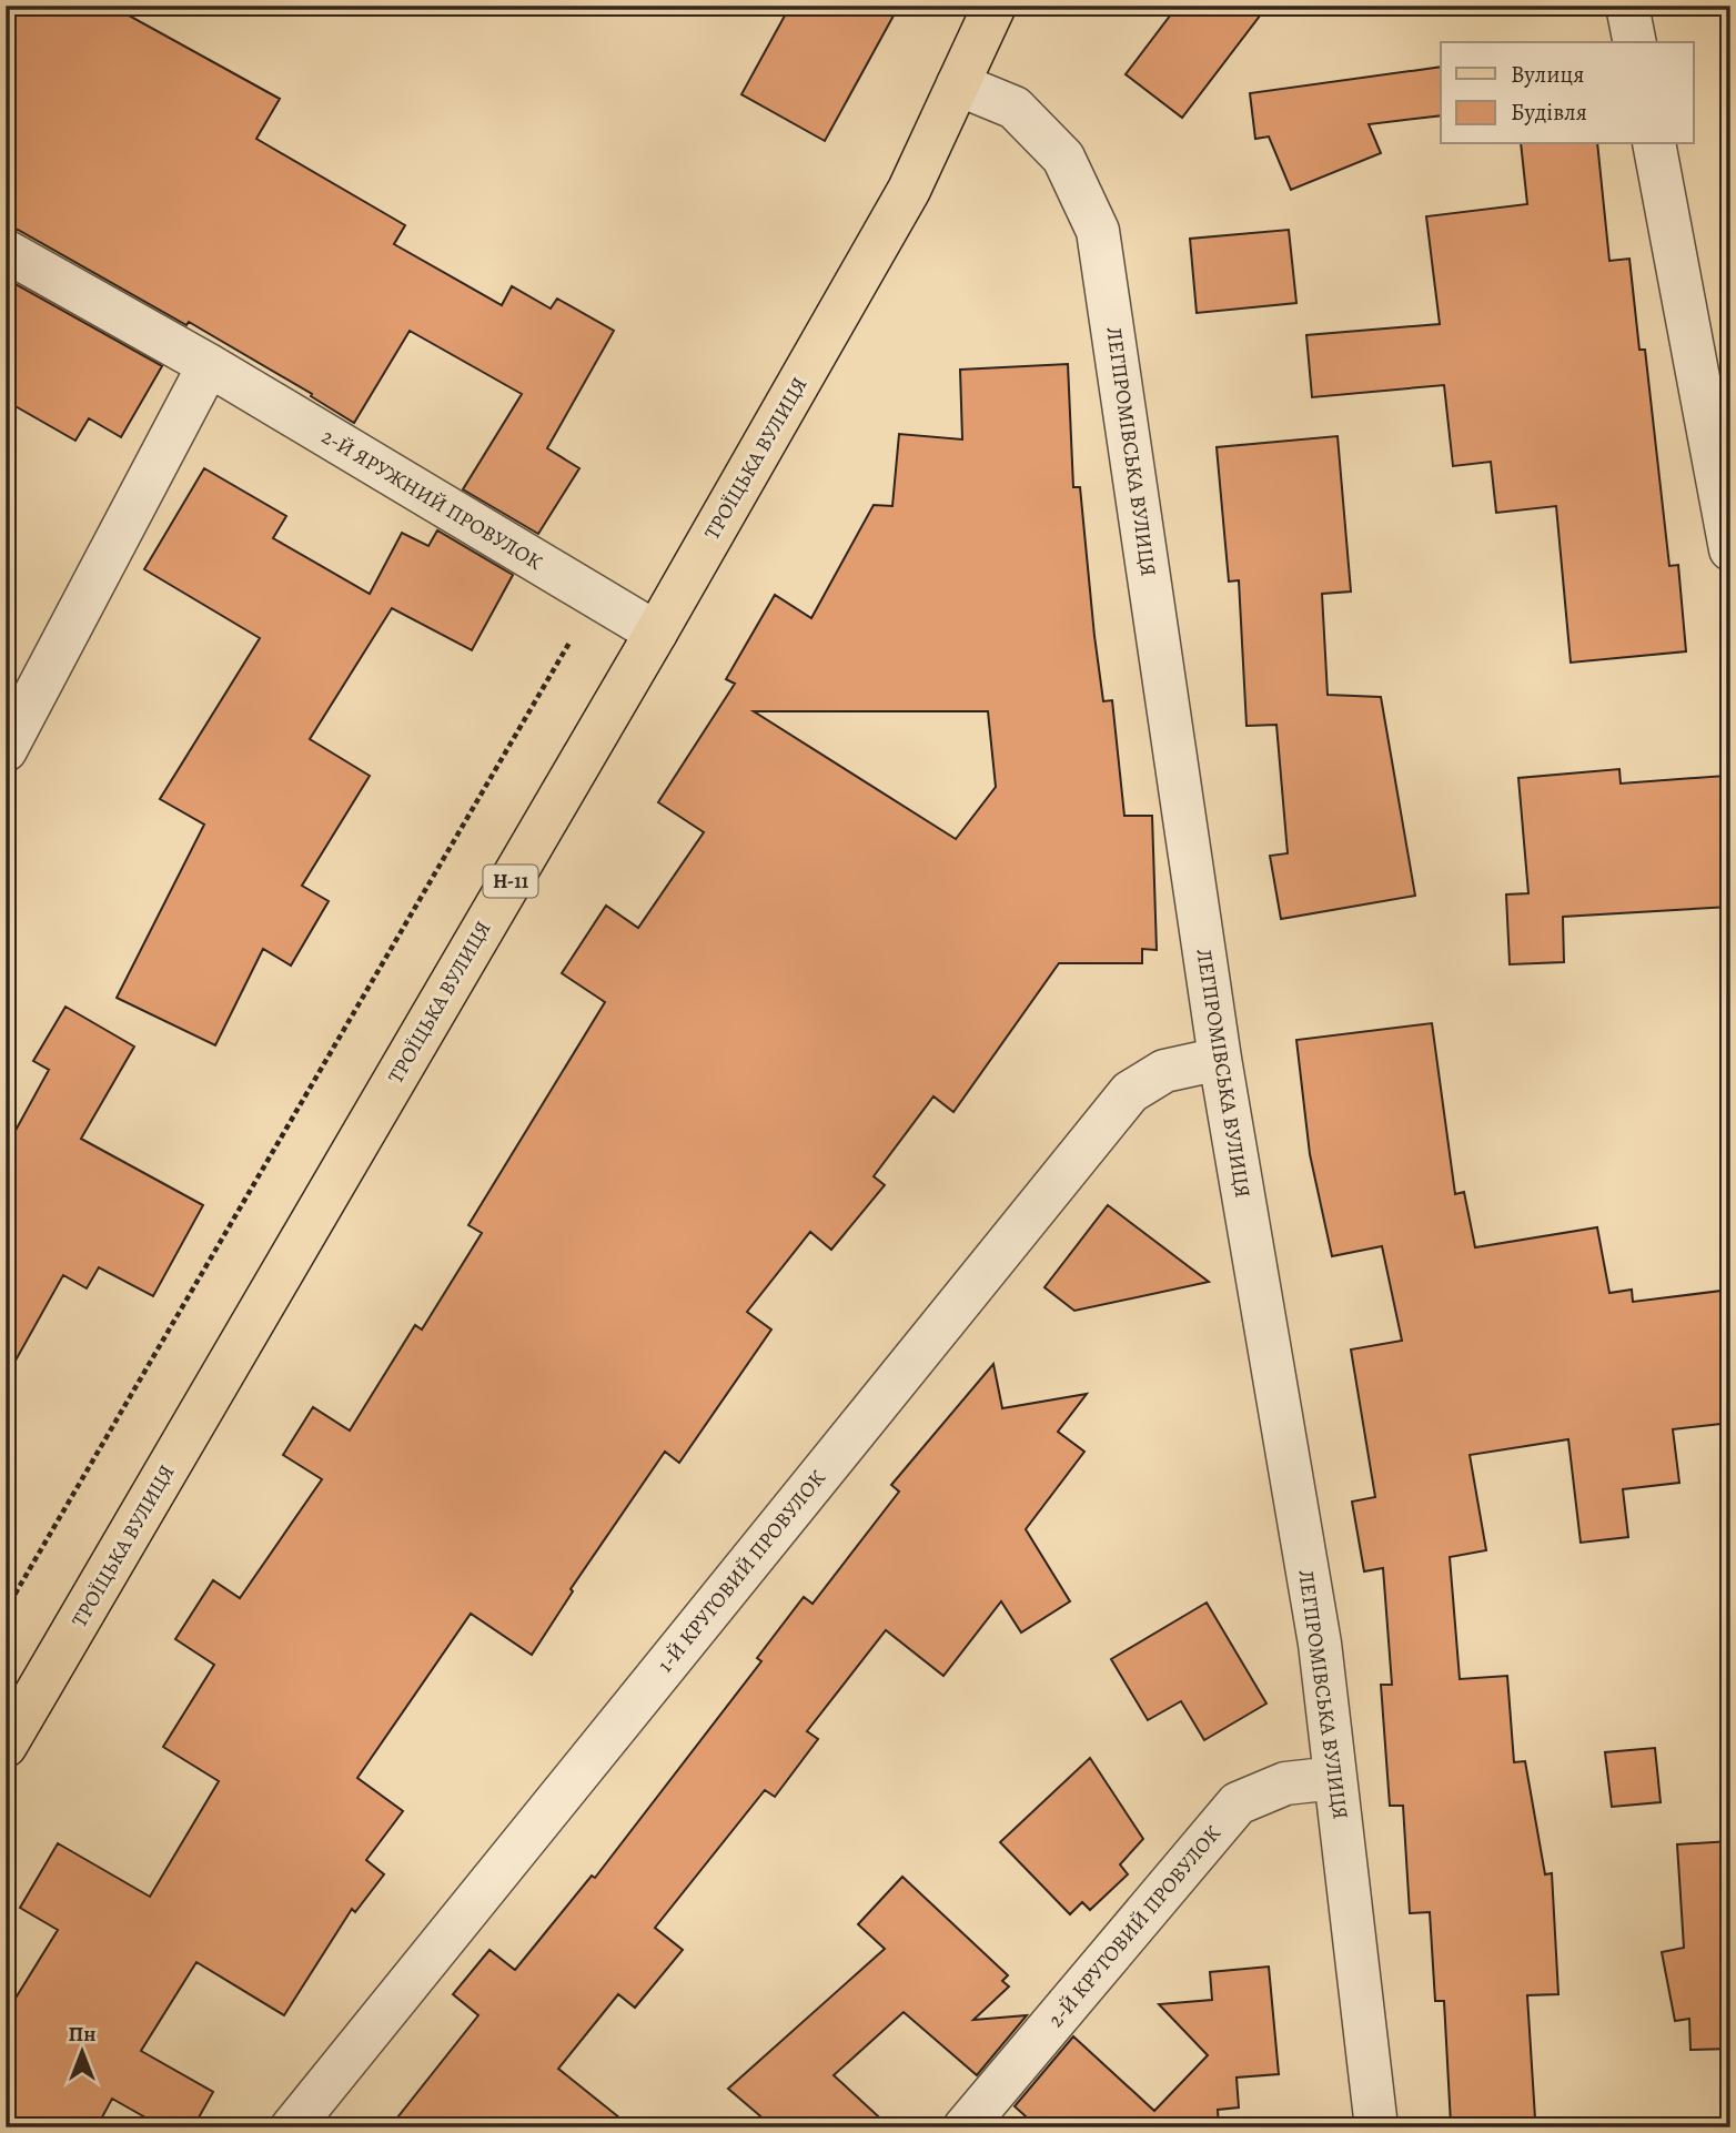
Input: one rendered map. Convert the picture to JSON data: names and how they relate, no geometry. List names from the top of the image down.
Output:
{
  "streets": {
    "main road": ["ТРОЇЦЬКА ВУЛИЦЯ", "Н-11"],
    "street": [
      "ЛЕГПРОМІВСЬКА ВУЛИЦЯ",
      "2-Й ЯРУЖНИЙ ПРОВУЛОК",
      "1-Й КРУГОВИЙ ПРОВУЛОК",
      "2-Й КРУГОВИЙ ПРОВУЛОК"
    ]
  },
  "crossings": [
    ["ЛЕГПРОМІВСЬКА ВУЛИЦЯ", "ТРОЇЦЬКА ВУЛИЦЯ"],
    ["ЛЕГПРОМІВСЬКА ВУЛИЦЯ", "1-Й КРУГОВИЙ ПРОВУЛОК"],
    ["ЛЕГПРОМІВСЬКА ВУЛИЦЯ", "2-Й КРУГОВИЙ ПРОВУЛОК"],
    ["ТРОЇЦЬКА ВУЛИЦЯ", "2-Й ЯРУЖНИЙ ПРОВУЛОК"]
  ],
  "legend": ["Вулиця", "Будівля"],
  "north": "top"
}
